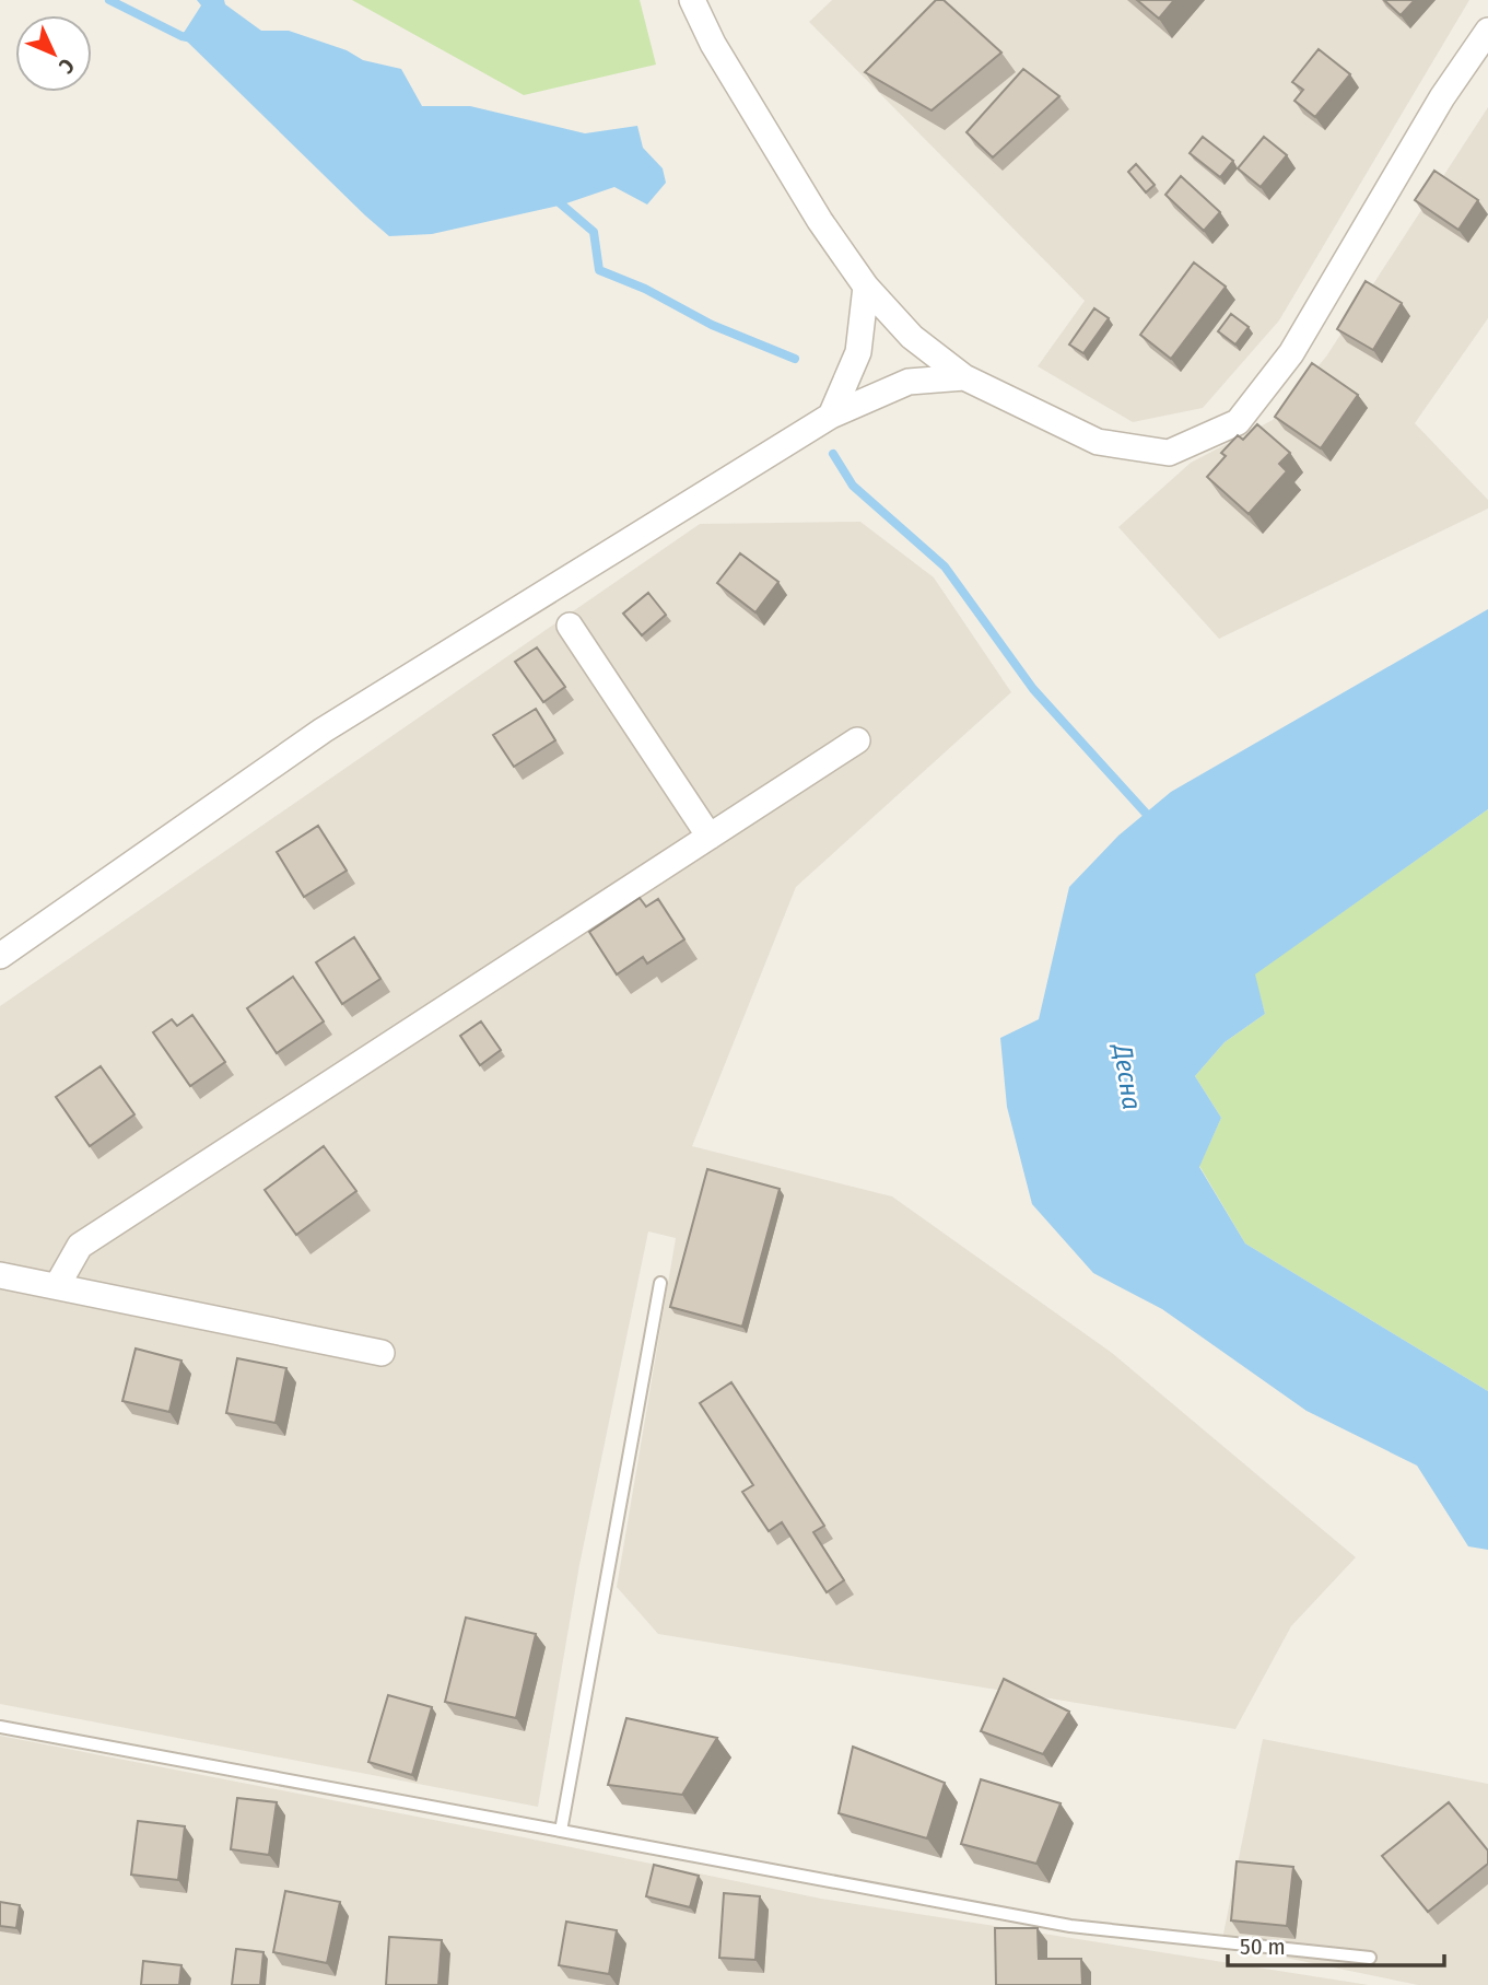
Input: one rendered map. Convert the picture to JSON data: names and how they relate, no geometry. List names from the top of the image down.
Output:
{
  "water": ["Десна"],
  "scale_bar": "50 m",
  "north": "bottom right"
}
